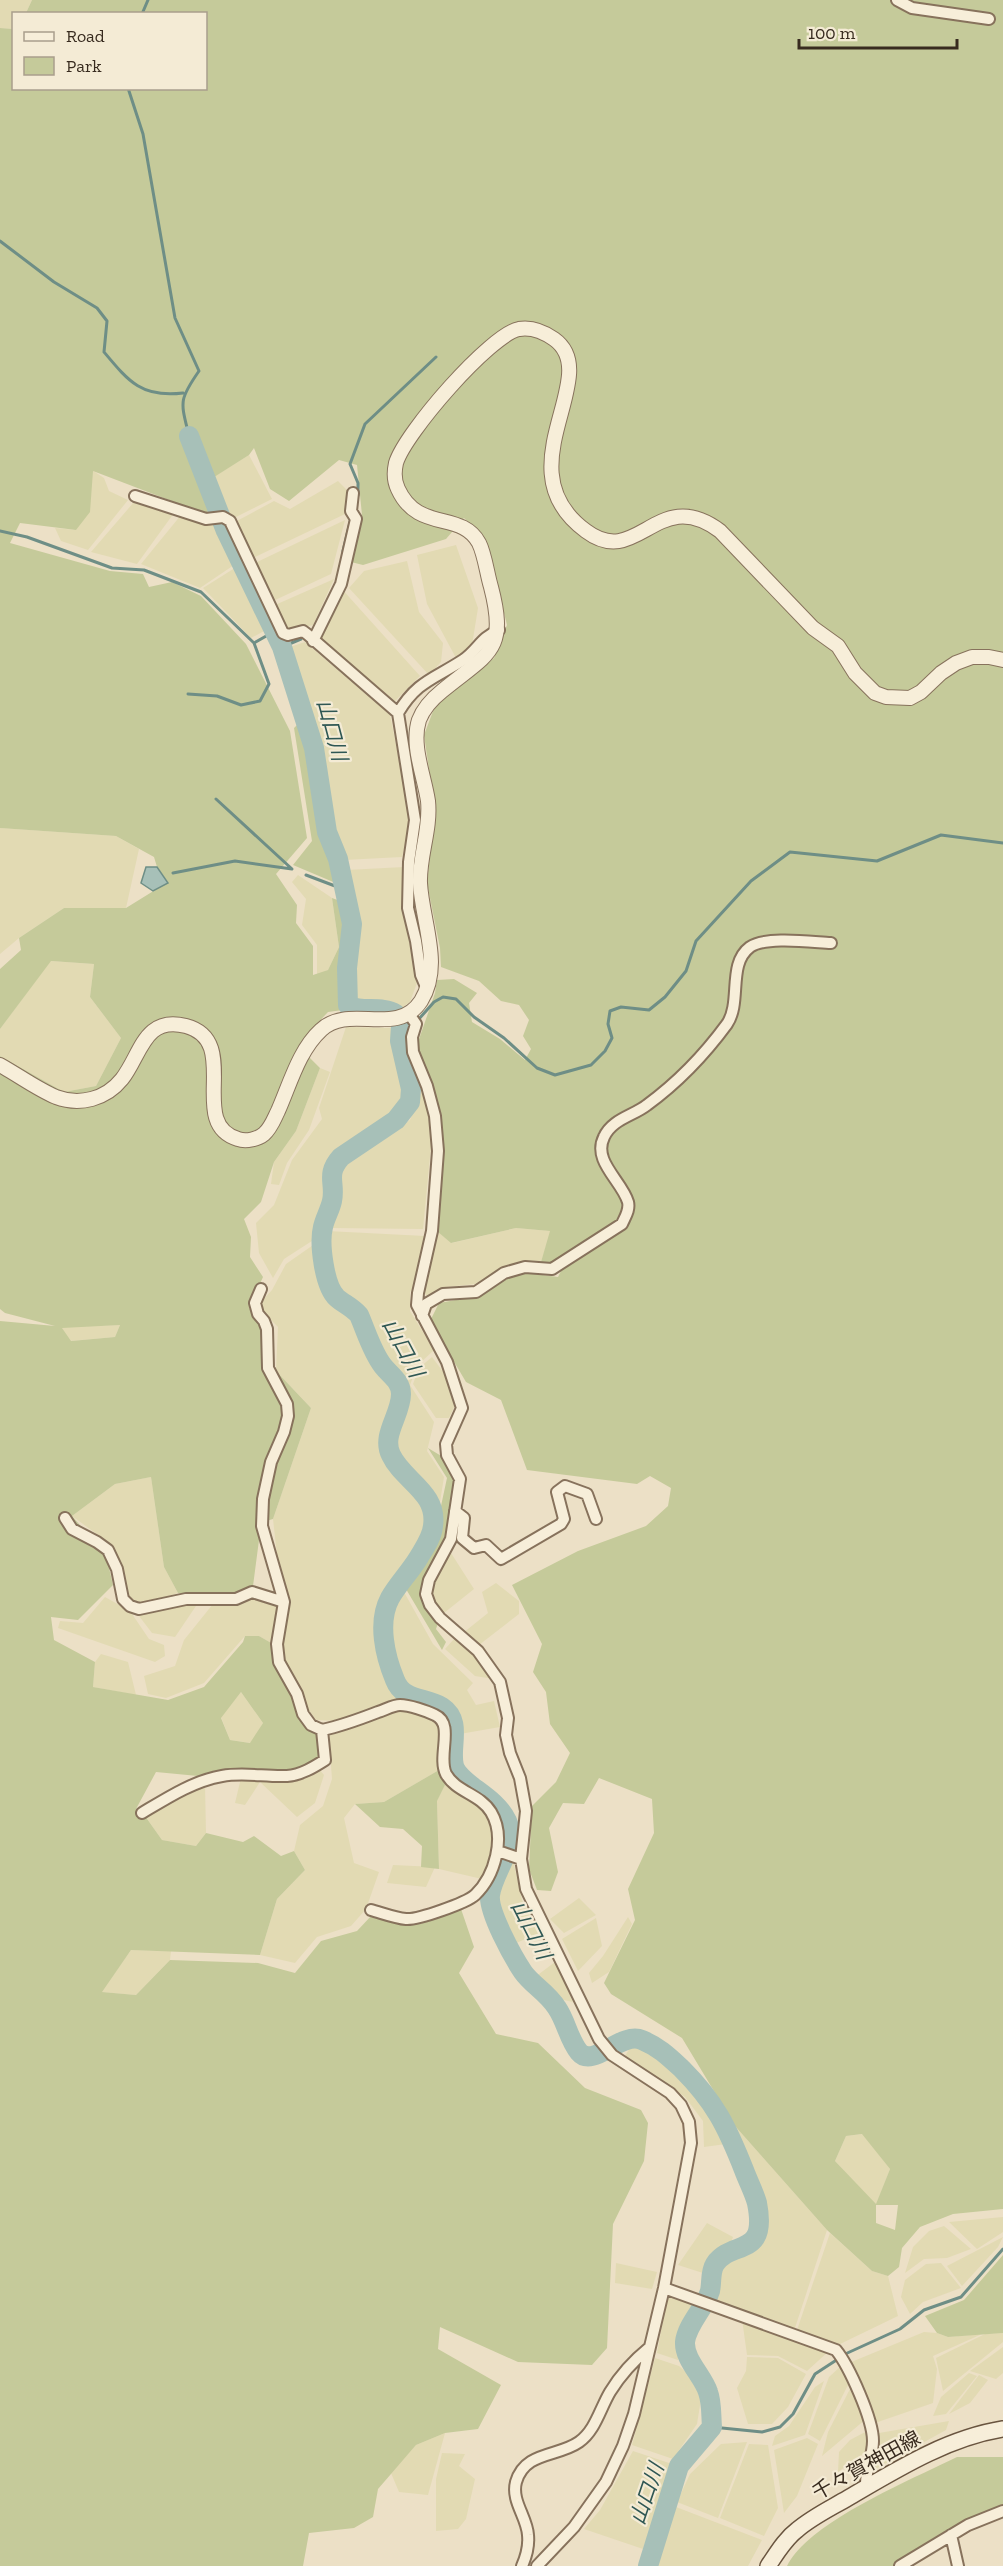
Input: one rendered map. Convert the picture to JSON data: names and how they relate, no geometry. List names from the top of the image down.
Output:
{
  "streets": {
    "main road": ["千々賀神田線"]
  },
  "water": ["山口川"],
  "legend": ["Road", "Park"],
  "scale_bar": "100 m"
}
